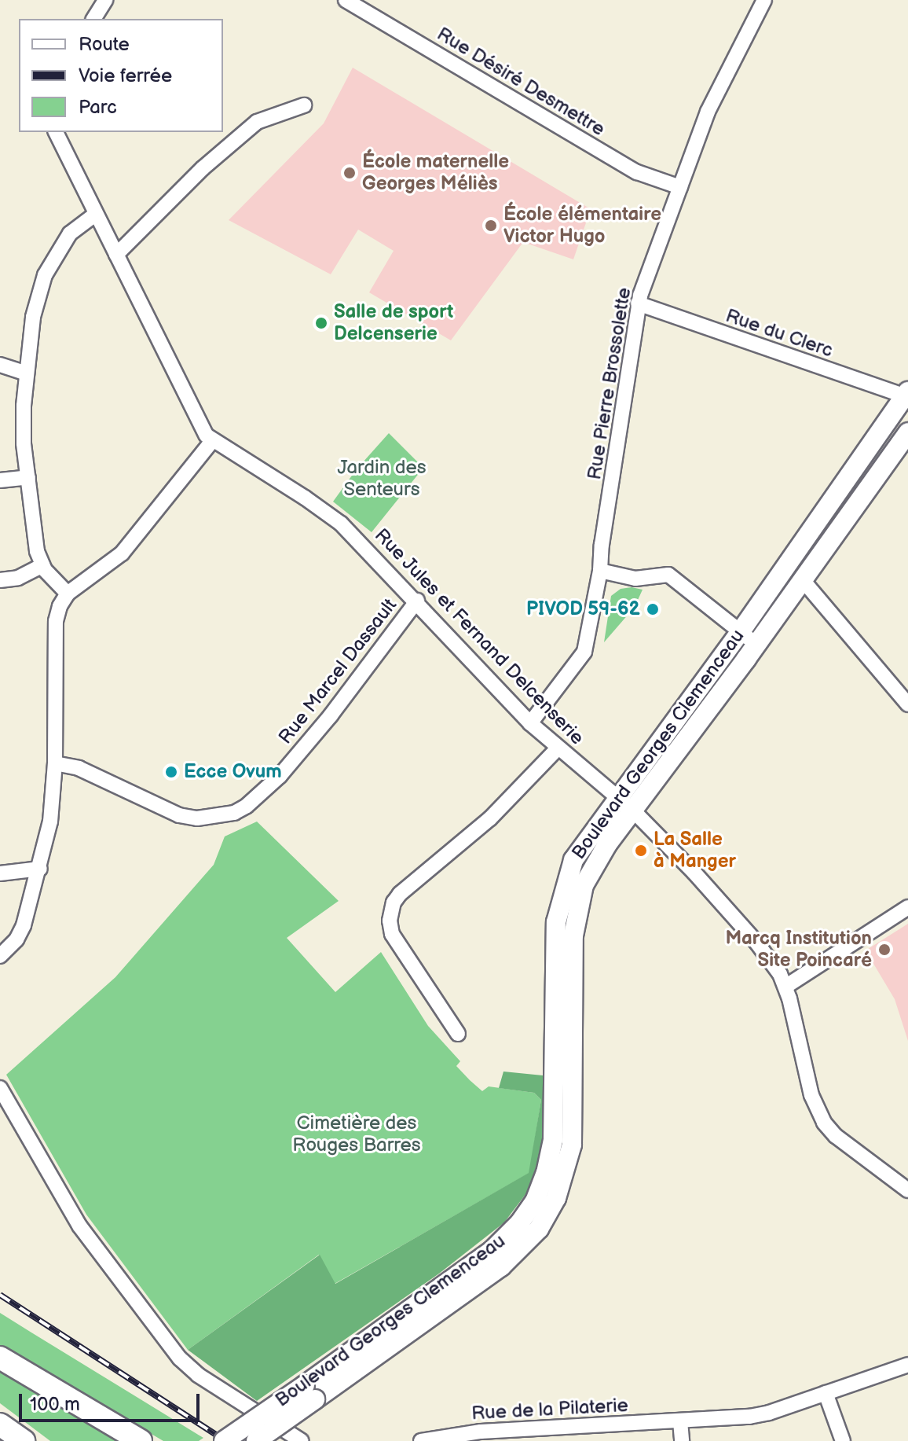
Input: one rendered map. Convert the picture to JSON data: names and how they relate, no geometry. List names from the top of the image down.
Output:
{
  "streets": {
    "main road": ["Boulevard Georges Clemenceau"],
    "street": [
      "Rue Désiré Desmettre",
      "Rue du Clerc",
      "Rue Pierre Brossolette",
      "Rue Jules et Fernand Delcenserie",
      "Rue Marcel Dassault",
      "Rue de la Pilaterie"
    ]
  },
  "crossings": [
    ["Rue Désiré Desmettre", "Rue Pierre Brossolette"],
    ["Rue du Clerc", "Rue Pierre Brossolette"],
    ["Rue du Clerc", "Boulevard Georges Clemenceau"],
    ["Rue Pierre Brossolette", "Rue Jules et Fernand Delcenserie"],
    ["Rue Jules et Fernand Delcenserie", "Rue Marcel Dassault"],
    ["Rue Jules et Fernand Delcenserie", "Boulevard Georges Clemenceau"]
  ],
  "parks": ["Jardin des Senteurs", "Cimetière des Rouges Barres"],
  "places": [
    "École maternelle Georges Méliès",
    "École élémentaire Victor Hugo",
    "Salle de sport Delcenserie",
    "PIVOD 59-62",
    "Ecce Ovum",
    "La Salle à Manger",
    "Marcq Institution Site Poincaré"
  ],
  "legend": ["Route", "Voie ferrée", "Parc"],
  "scale_bar": "100 m"
}
